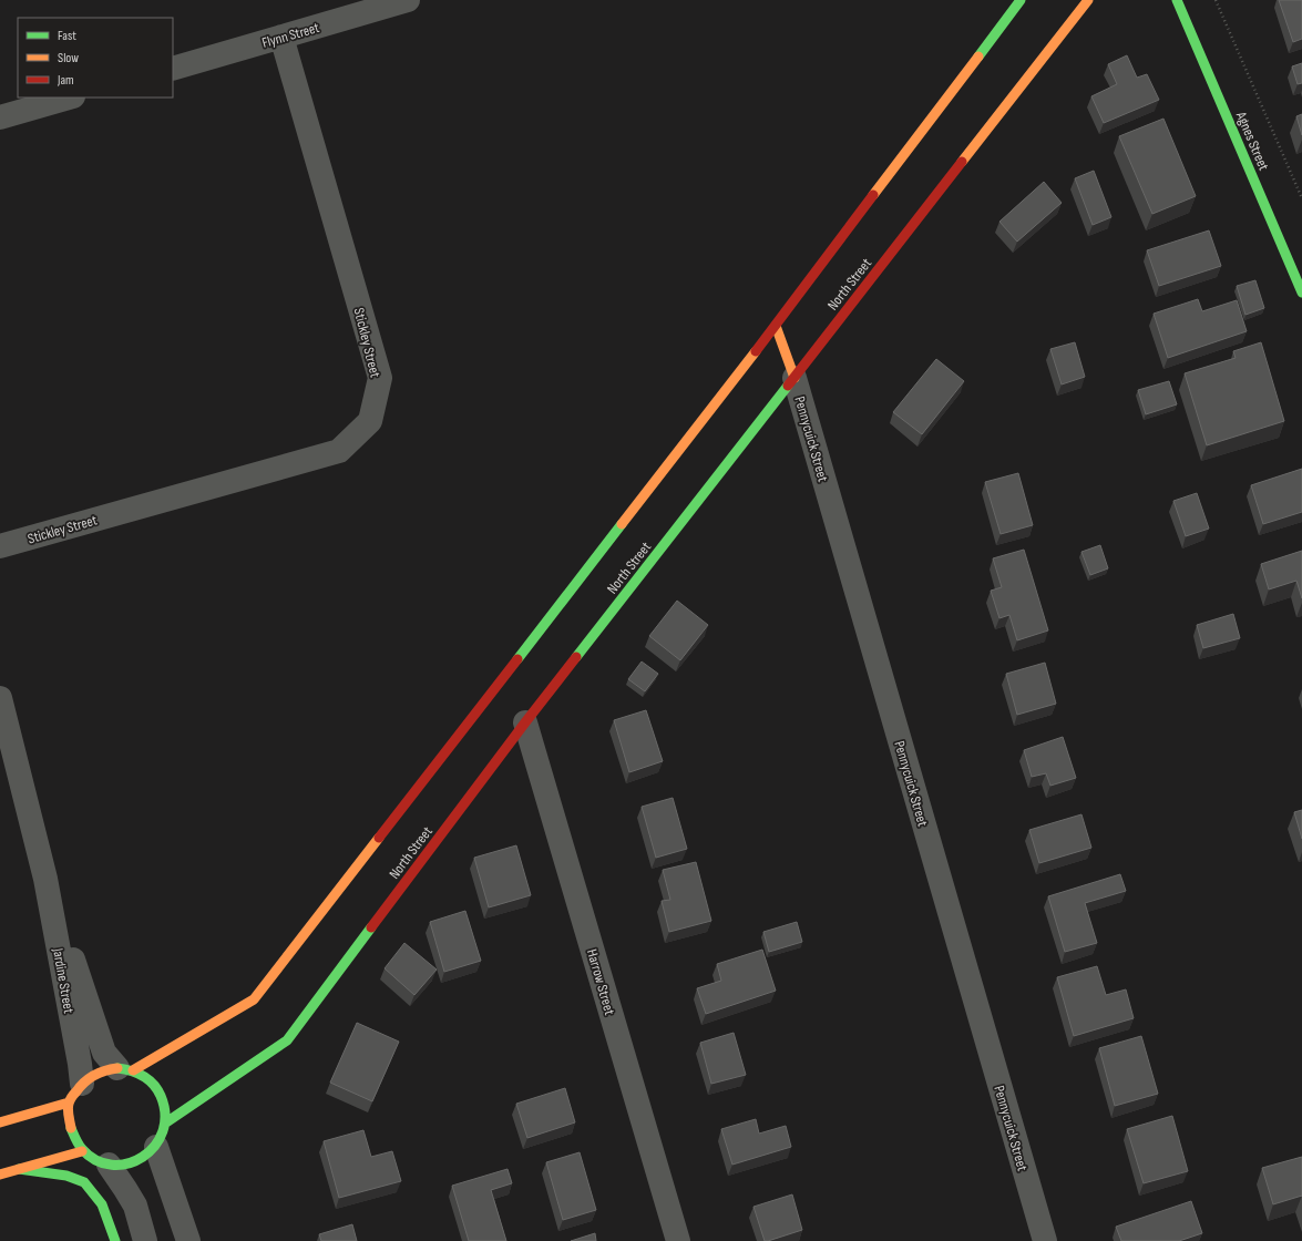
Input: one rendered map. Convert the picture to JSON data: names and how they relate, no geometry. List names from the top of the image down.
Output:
{
  "streets": {
    "main road": ["Agnes Street", "North Street", "Pennycuick Street"],
    "street": [
      "Flynn Street",
      "Stickley Street",
      "Jardine Street",
      "Harrow Street"
    ]
  },
  "crossings": [
    ["Flynn Street", "Stickley Street"],
    ["North Street", "Pennycuick Street"],
    ["North Street", "Jardine Street"],
    ["North Street", "Harrow Street"]
  ],
  "legend": ["Fast", "Slow", "Jam"]
}
